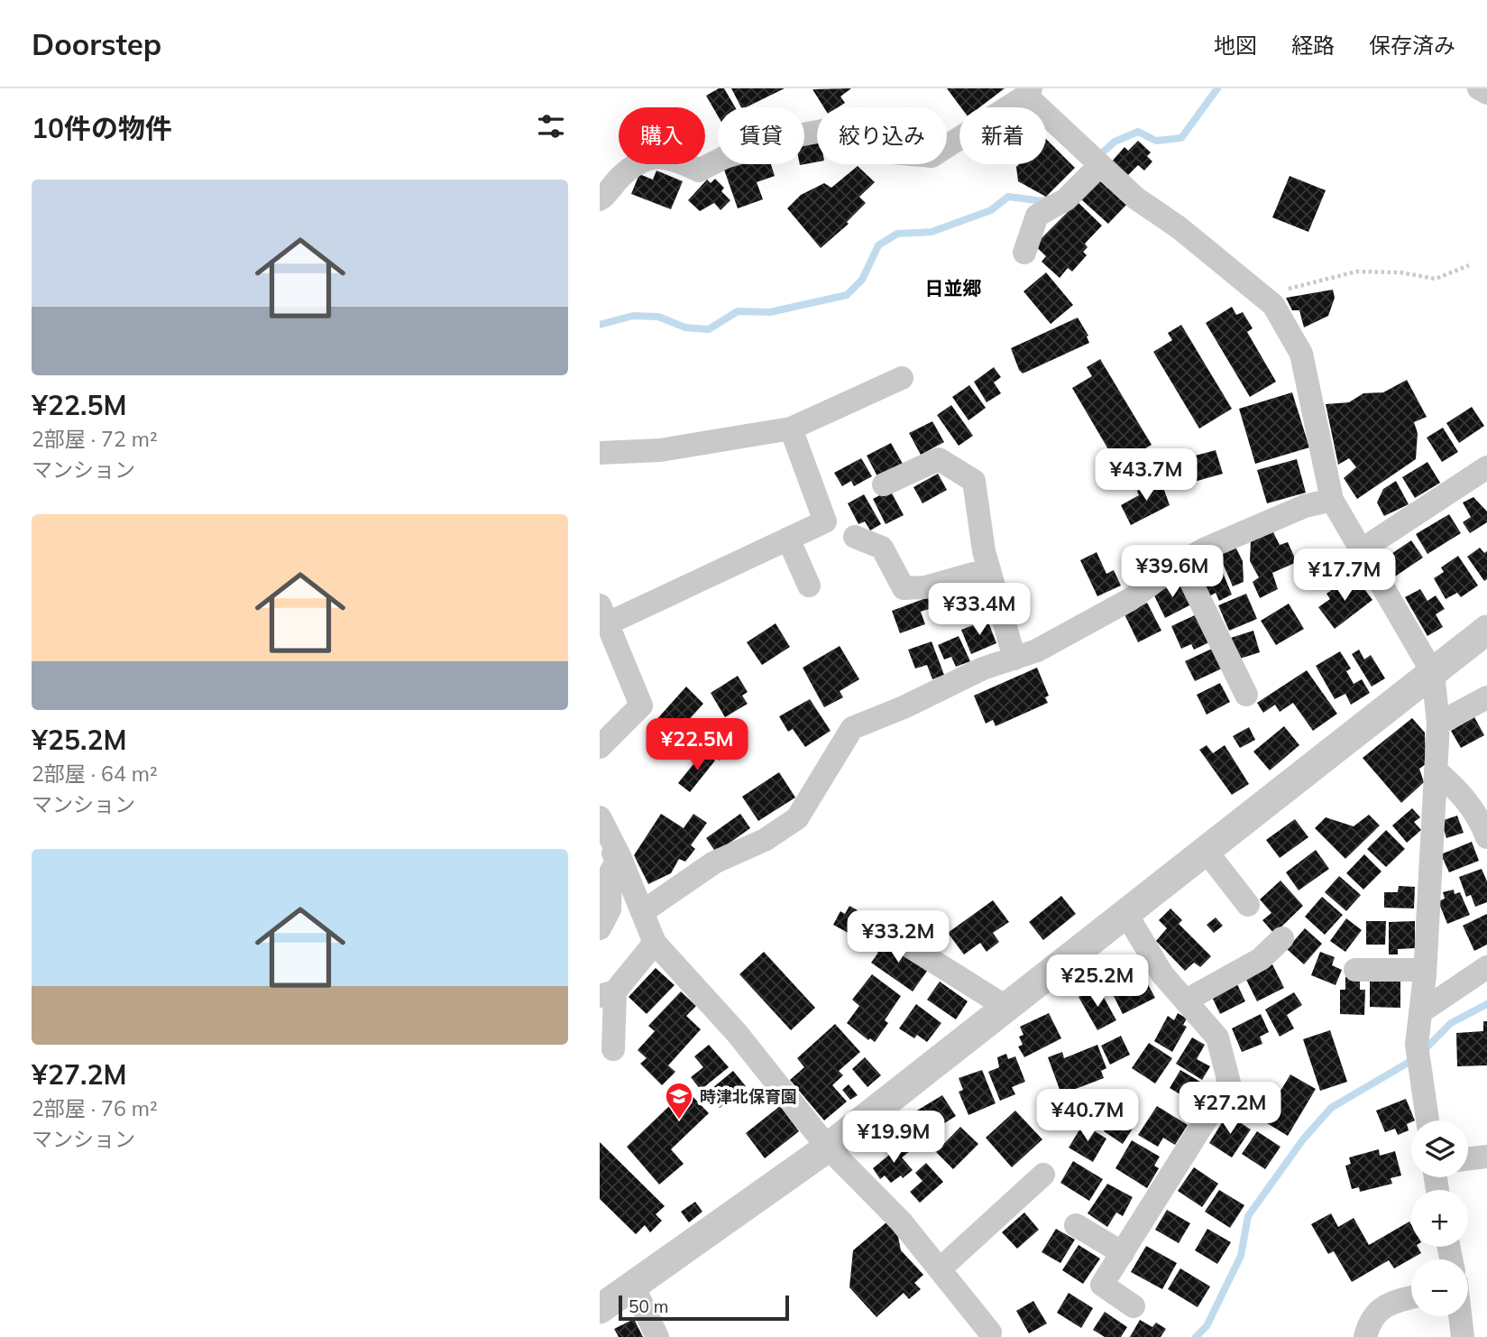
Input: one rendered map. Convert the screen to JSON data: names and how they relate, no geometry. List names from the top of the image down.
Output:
{
  "districts": ["日並郷"],
  "places": {
    "school or university": ["時津北保育園"]
  },
  "scale_bar": "50 m",
  "page": {
    "header": "Doorstep",
    "nav": ["地図", "経路", "保存済み"],
    "heading": "10件の物件",
    "chip": [
      "購入",
      "賃貸",
      "絞り込み",
      "新着"
    ],
    "list": [
      {
        "name": "¥22.5M",
        "note": "2部屋 · 72 m² · マンション"
      },
      {
        "name": "¥25.2M",
        "note": "2部屋 · 64 m² · マンション"
      },
      {
        "name": "¥27.2M",
        "note": "2部屋 · 76 m² · マンション"
      }
    ],
    "price": [
      "¥43.7M",
      "¥39.6M",
      "¥17.7M",
      "¥33.4M",
      "¥22.5M",
      "¥33.2M",
      "¥25.2M",
      "¥27.2M",
      "¥40.7M",
      "¥19.9M"
    ],
    "map_buttons": ["+", "−"],
    "scale": "50 m"
  }
}
